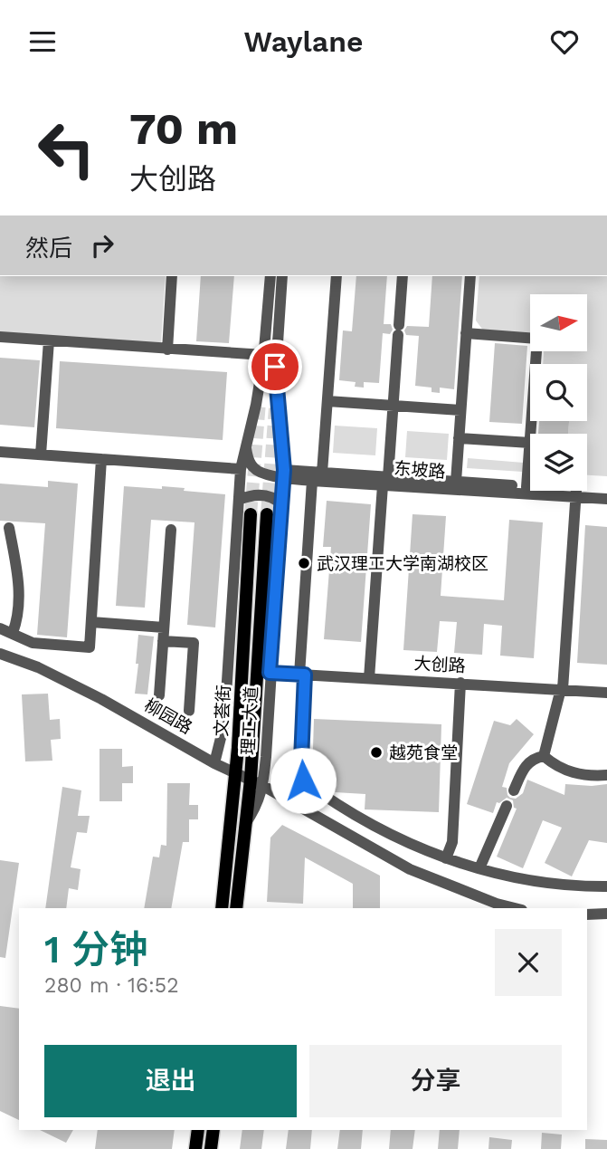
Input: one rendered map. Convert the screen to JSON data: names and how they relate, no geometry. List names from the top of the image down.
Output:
{
  "streets": {
    "main road": ["文荟街"],
    "street": [
      "东坡路",
      "大创路",
      "柳园路",
      "理工大道"
    ]
  },
  "crossings": [
    ["东坡路", "理工大道"],
    ["大创路", "理工大道"],
    ["文荟街", "柳园路"],
    ["文荟街", "理工大道"],
    ["柳园路", "理工大道"]
  ],
  "places": ["武汉理工大学南湖校区", "越苑食堂"],
  "north": "right",
  "page": {
    "header": "Waylane",
    "turn": ["70 m", "大创路"],
    "then": "然后",
    "heading": ["1 分钟", "280 m · 16:52"],
    "buttons": ["退出", "分享"]
  }
}
